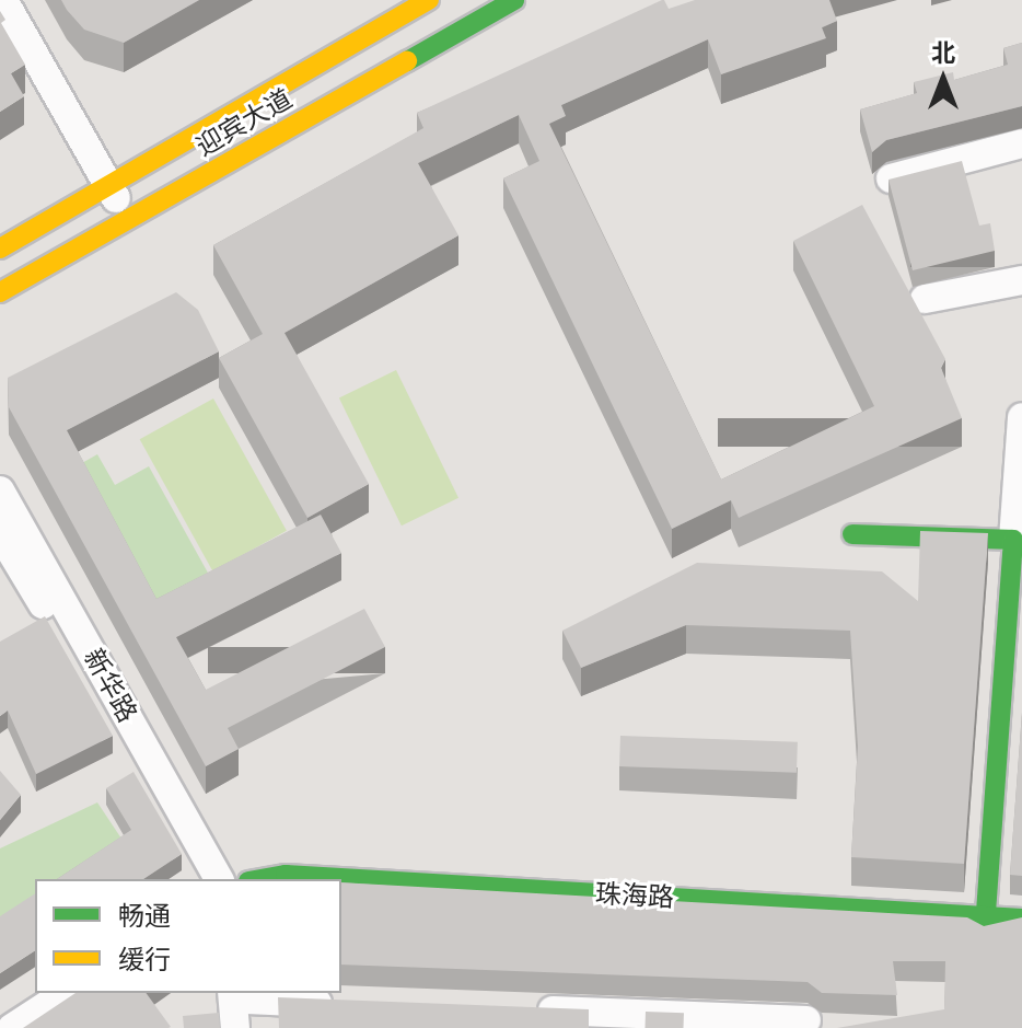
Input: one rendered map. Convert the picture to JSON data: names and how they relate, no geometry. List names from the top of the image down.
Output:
{
  "streets": {
    "street": ["迎宾大道", "新华路", "珠海路"]
  },
  "legend": ["畅通", "缓行"],
  "north": "top"
}
